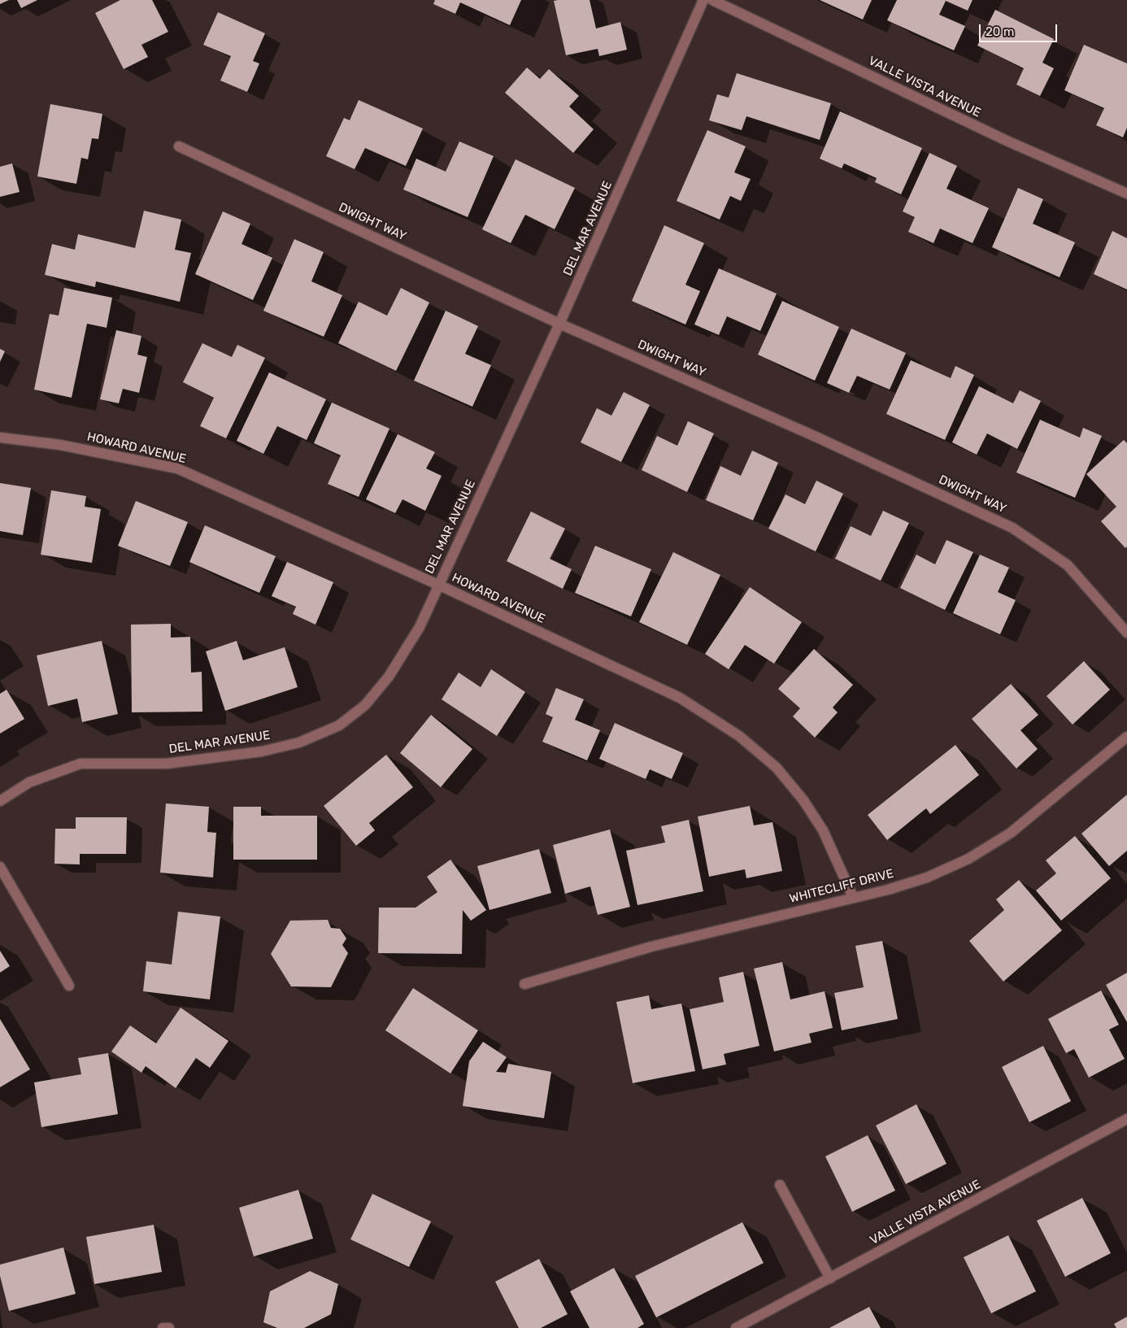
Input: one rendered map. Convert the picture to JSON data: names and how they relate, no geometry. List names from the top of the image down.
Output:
{
  "streets": {
    "street": [
      "VALLE VISTA AVENUE",
      "DWIGHT WAY",
      "DEL MAR AVENUE",
      "HOWARD AVENUE",
      "WHITECLIFF DRIVE"
    ]
  },
  "crossings": [
    ["DWIGHT WAY", "DEL MAR AVENUE"],
    ["DEL MAR AVENUE", "HOWARD AVENUE"],
    ["HOWARD AVENUE", "WHITECLIFF DRIVE"]
  ],
  "scale_bar": "20 m"
}
